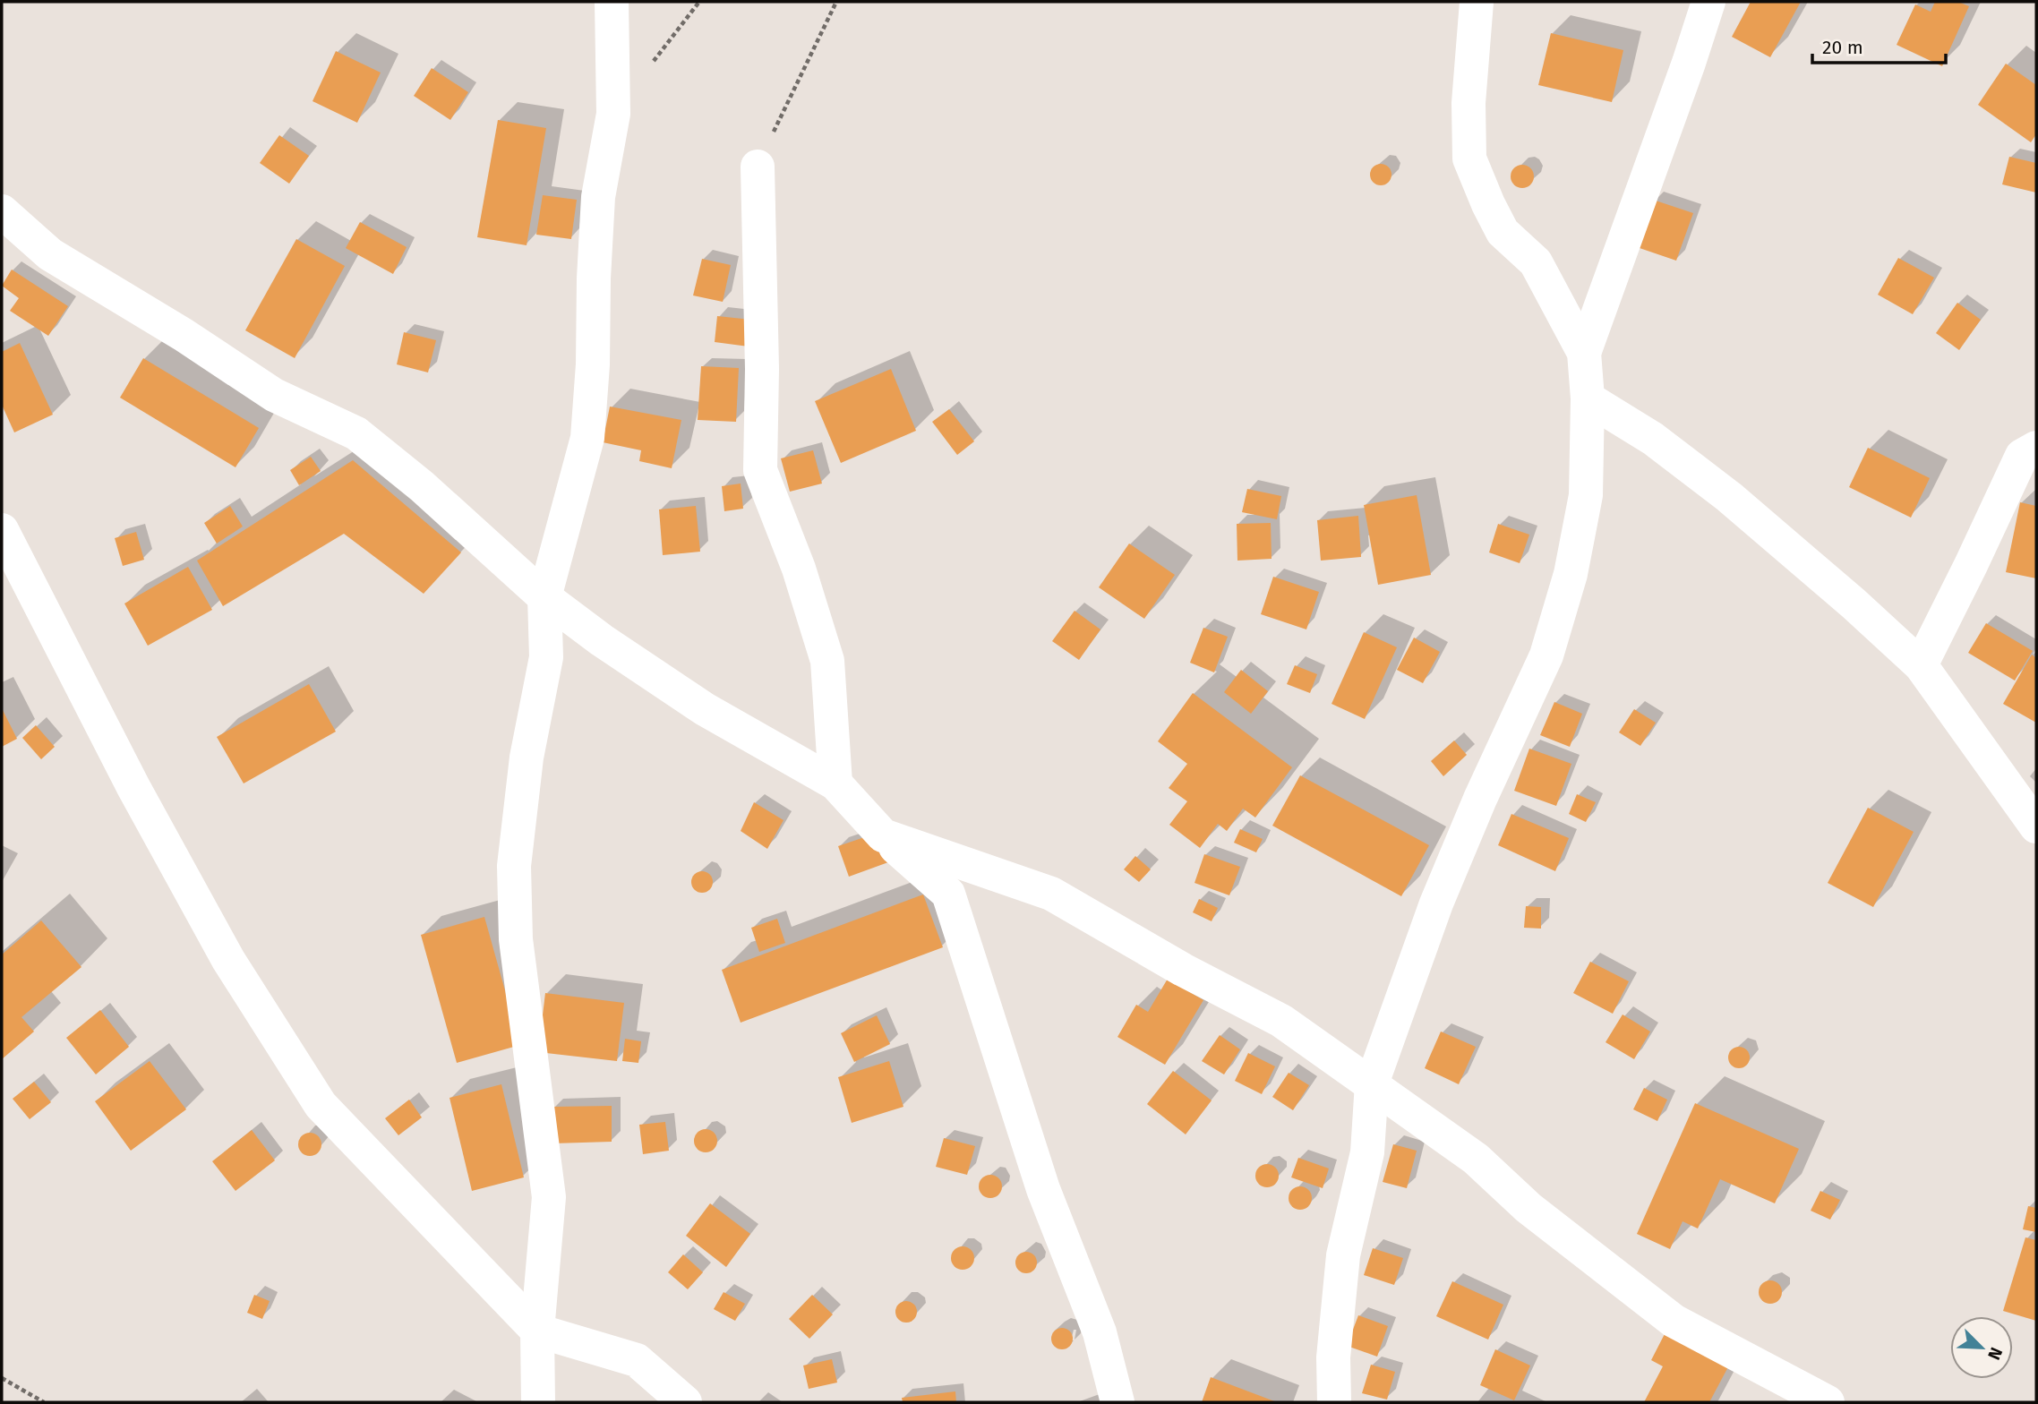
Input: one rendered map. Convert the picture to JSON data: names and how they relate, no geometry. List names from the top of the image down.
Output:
{
  "scale_bar": "20 m",
  "north": "bottom right"
}
